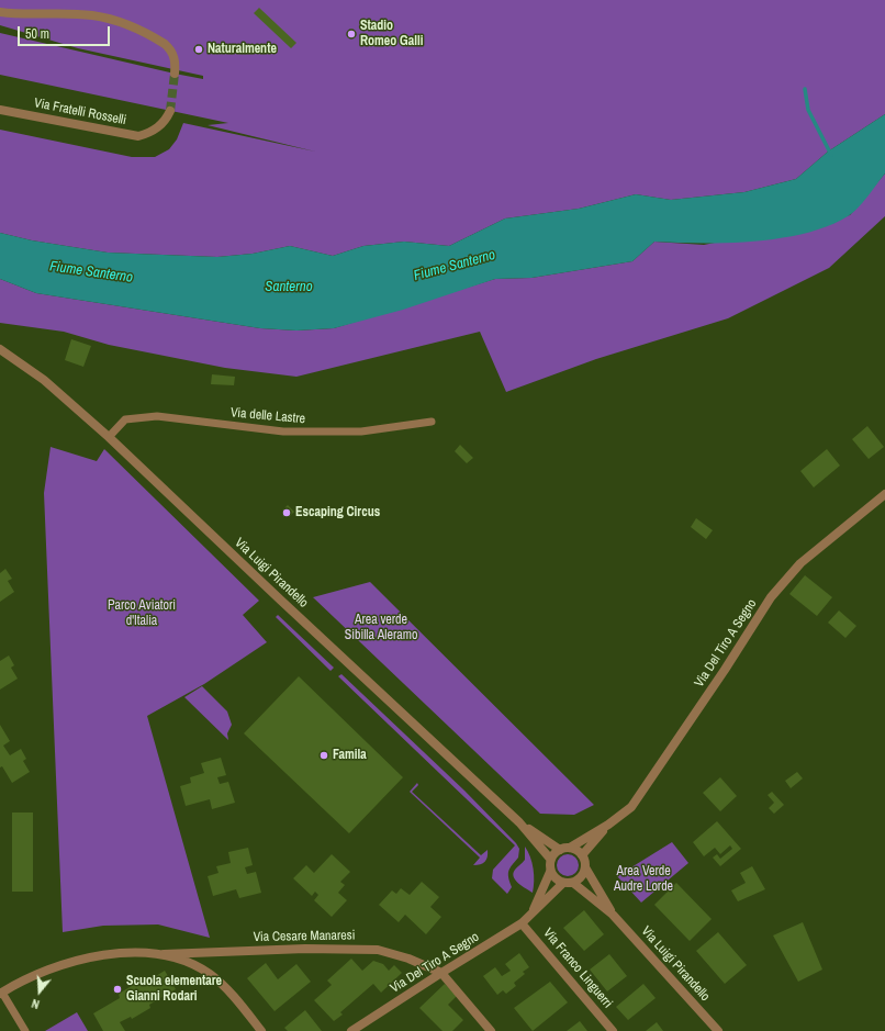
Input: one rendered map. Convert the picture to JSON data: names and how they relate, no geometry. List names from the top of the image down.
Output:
{
  "streets": {
    "street": [
      "Via Fratelli Rosselli",
      "Via Luigi Pirandello",
      "Via Del Tiro A Segno",
      "Via Cesare Manaresi",
      "Via Franco Linguerri"
    ],
    "lane": ["Via delle Lastre"]
  },
  "crossings": [
    ["Via delle Lastre", "Via Luigi Pirandello"],
    ["Via Luigi Pirandello", "Via Del Tiro A Segno"],
    ["Via Del Tiro A Segno", "Via Cesare Manaresi"],
    ["Via Del Tiro A Segno", "Via Franco Linguerri"]
  ],
  "water": ["Fiume Santerno", "Santerno"],
  "parks": ["Parco Aviatori d'Italia", "Area verde Sibilla Aleramo", "Area Verde Audre Lorde"],
  "places": [
    "Stadio Romeo Galli",
    "Naturalmente",
    "Escaping Circus",
    "Famila",
    "Scuola elementare Gianni Rodari"
  ],
  "scale_bar": "50 m",
  "north": "bottom"
}
